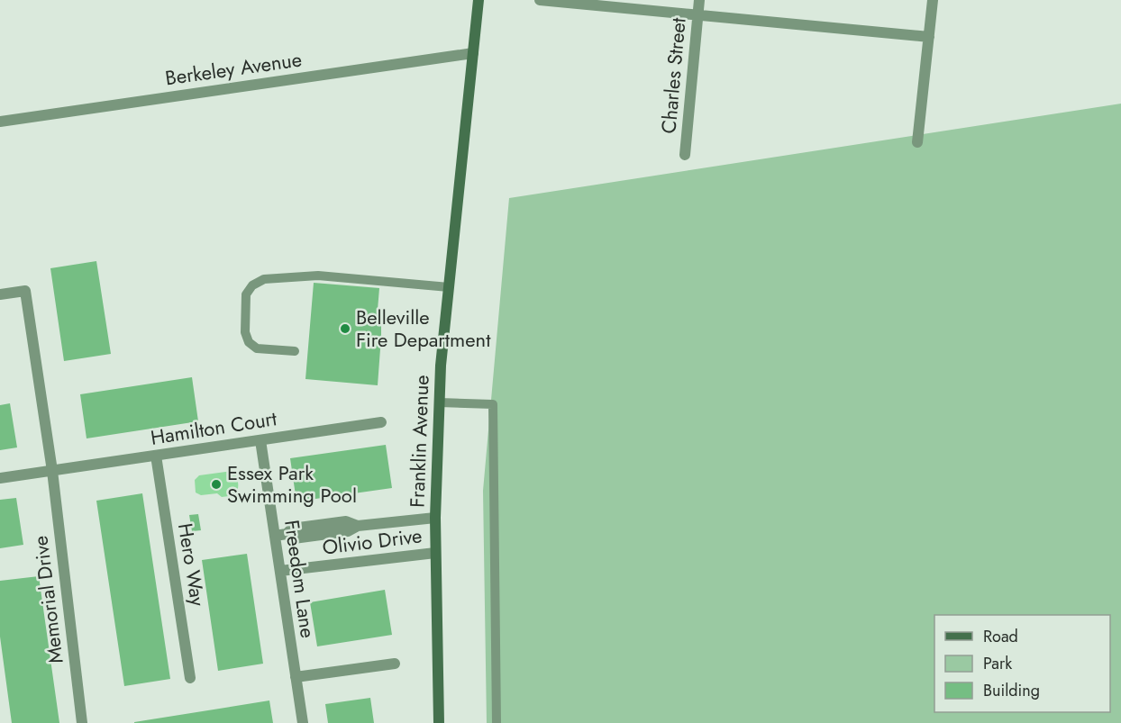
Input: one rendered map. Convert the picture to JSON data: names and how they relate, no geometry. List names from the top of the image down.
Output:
{
  "streets": {
    "main road": ["Franklin Avenue"],
    "street": [
      "Berkeley Avenue",
      "Charles Street",
      "Hamilton Court",
      "Olivio Drive",
      "Hero Way",
      "Freedom Lane",
      "Memorial Drive"
    ]
  },
  "crossings": [
    ["Berkeley Avenue", "Franklin Avenue"],
    ["Hamilton Court", "Hero Way"],
    ["Hamilton Court", "Freedom Lane"],
    ["Hamilton Court", "Memorial Drive"],
    ["Franklin Avenue", "Olivio Drive"],
    ["Olivio Drive", "Freedom Lane"]
  ],
  "places": ["Belleville Fire Department", "Essex Park Swimming Pool"],
  "legend": ["Road", "Park", "Building"]
}
